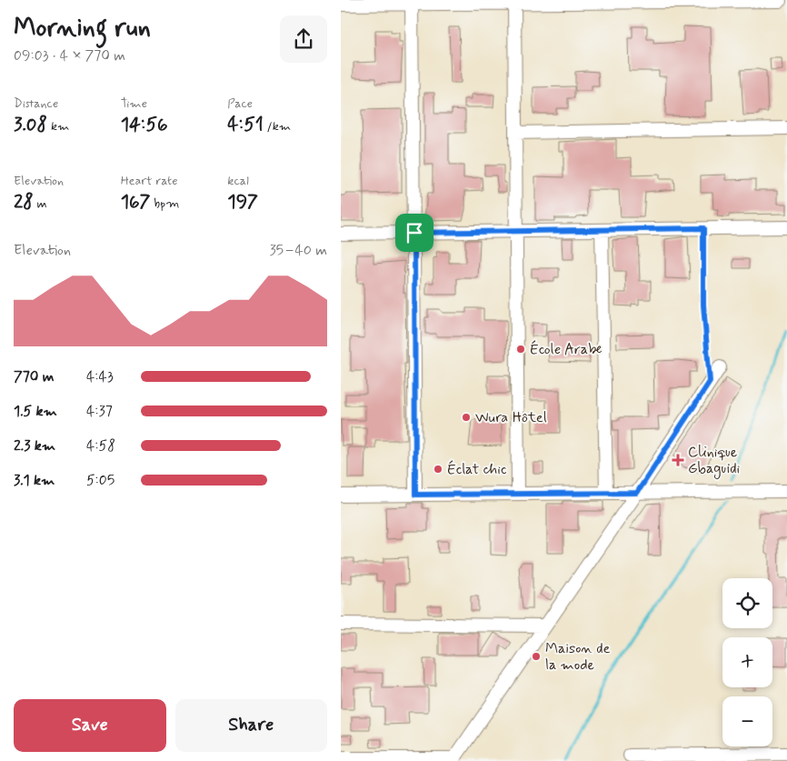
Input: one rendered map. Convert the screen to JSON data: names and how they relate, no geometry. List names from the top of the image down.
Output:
{
  "places": {
    "other": [
      "École Arabe",
      "Wura Hôtel",
      "Éclat chic",
      "Maison de la mode"
    ],
    "health": ["Clinique Gbaguidi"]
  },
  "page": {
    "heading": ["Morning run", "09:03 · 4 × 770 m"],
    "stats": [
      ["Distance", "3.08 km"],
      ["Time", "14:56"],
      ["Pace", "4:51 /km"],
      ["Elevation", "28 m"],
      ["Heart rate", "167 bpm"],
      ["kcal", "197"]
    ],
    "chart": ["Elevation", "35–40 m"],
    "list": [
      {
        "name": "770 m",
        "note": "4:43"
      },
      {
        "name": "1.5 km",
        "note": "4:37"
      },
      {
        "name": "2.3 km",
        "note": "4:58"
      },
      {
        "name": "3.1 km",
        "note": "5:05"
      }
    ],
    "map_buttons": ["+", "−"],
    "buttons": ["Save", "Share"]
  }
}
